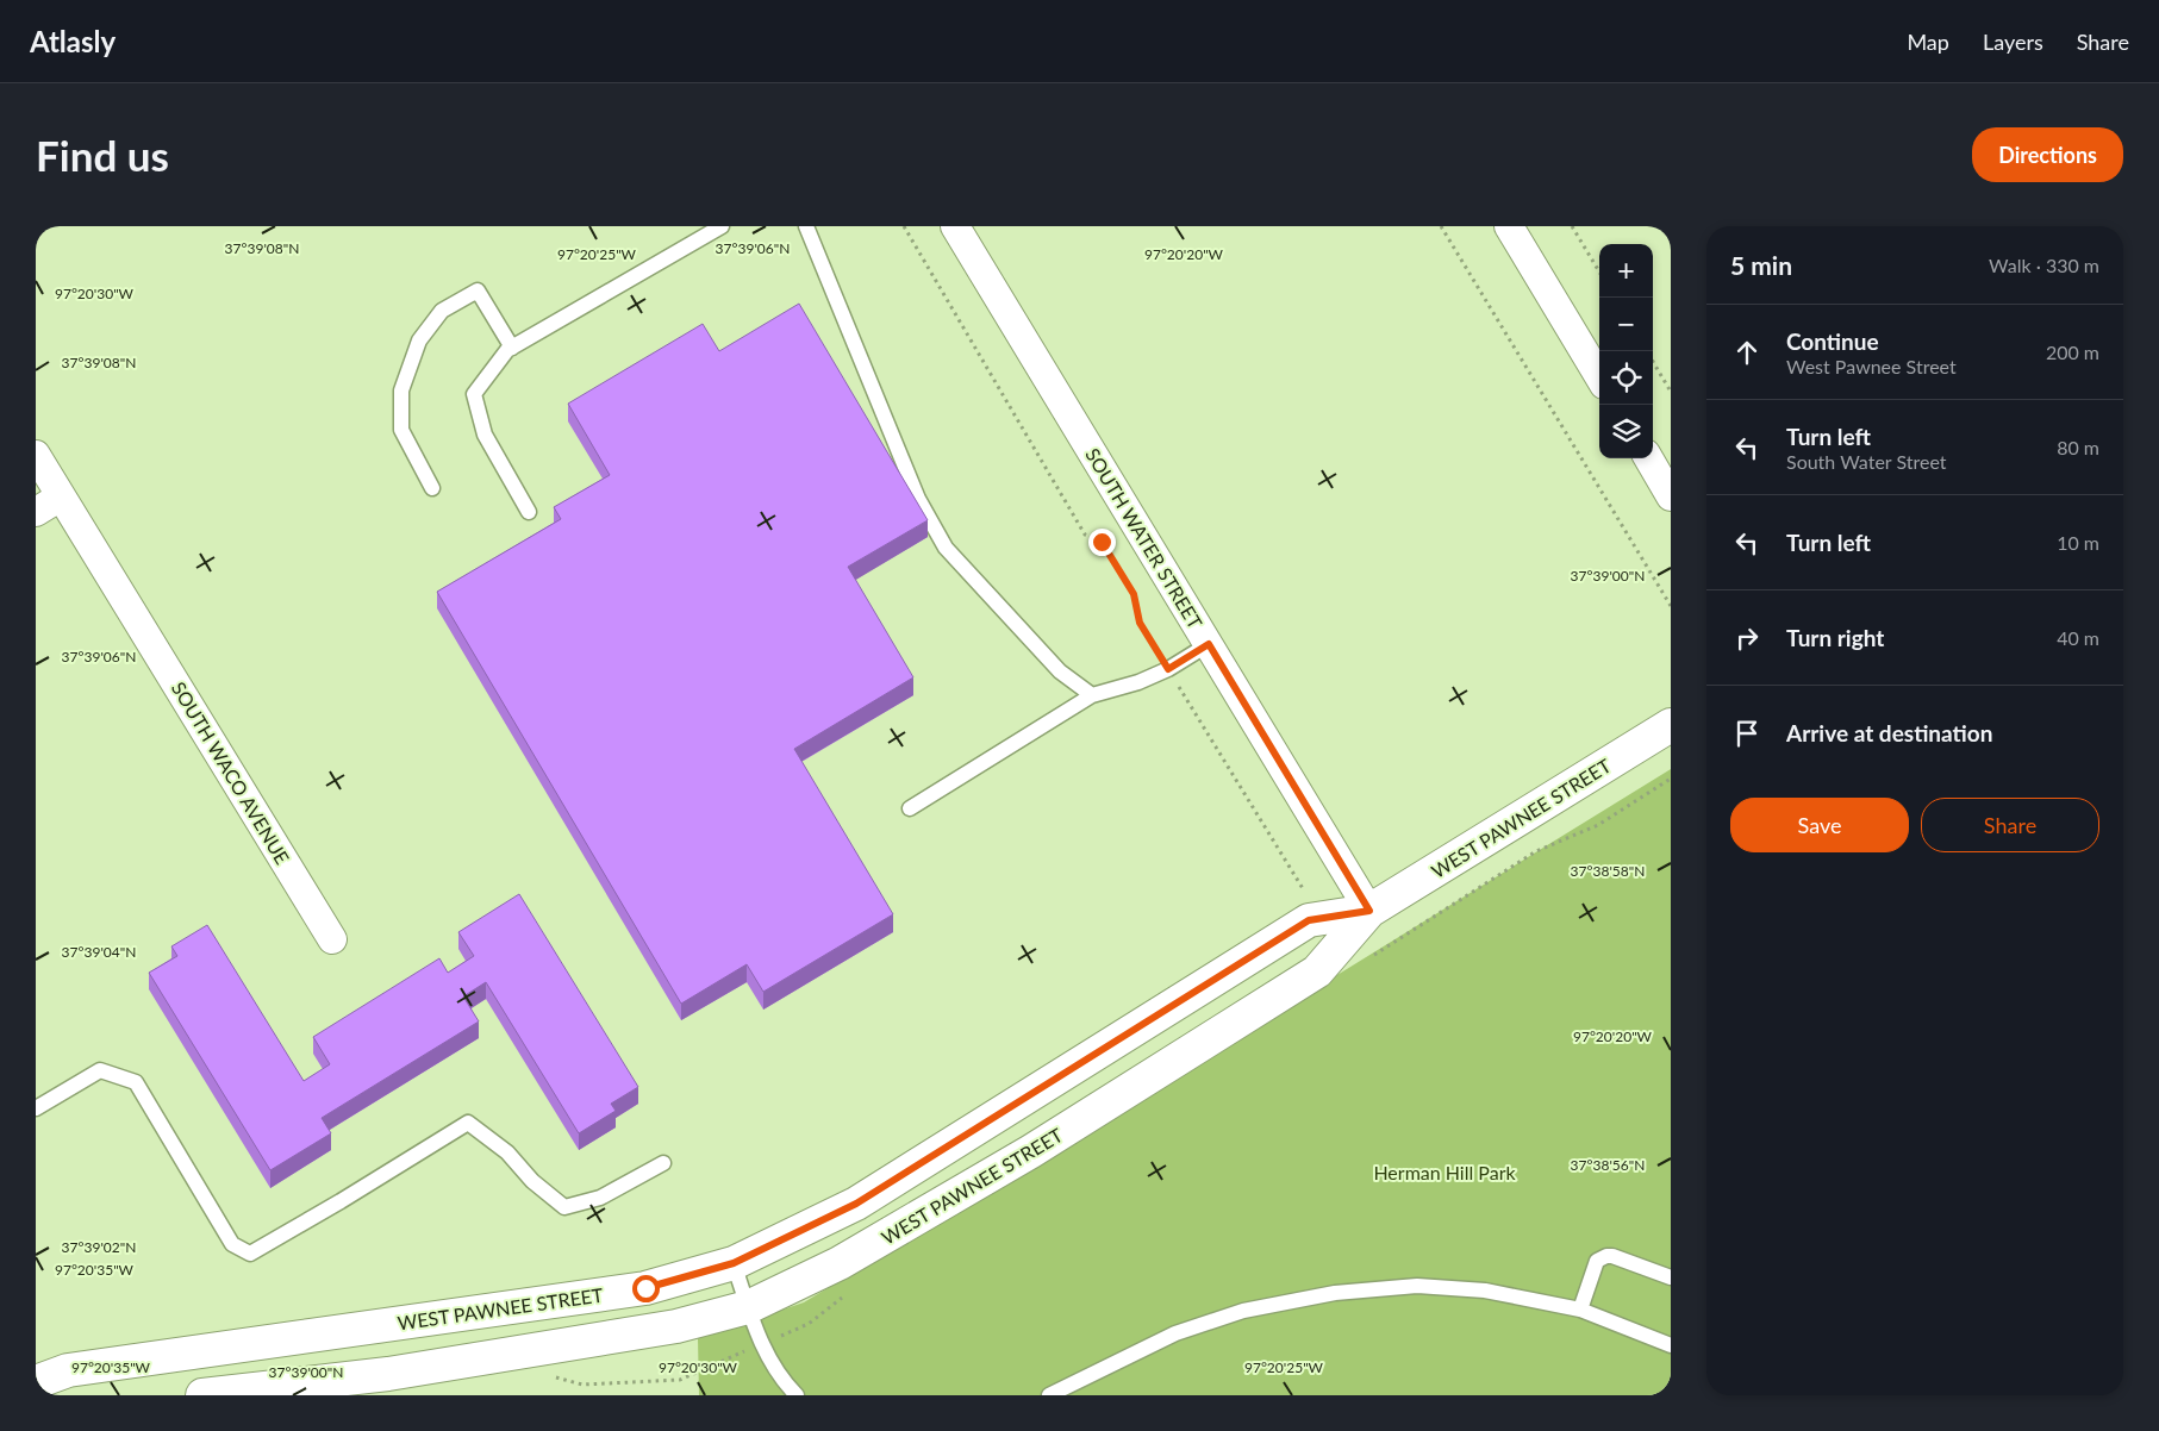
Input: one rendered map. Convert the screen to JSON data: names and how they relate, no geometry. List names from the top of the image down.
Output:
{
  "streets": {
    "main road": ["WEST PAWNEE STREET"],
    "street": ["SOUTH WATER STREET", "SOUTH WACO AVENUE"]
  },
  "crossings": [
    ["SOUTH WATER STREET", "WEST PAWNEE STREET"]
  ],
  "parks": ["Herman Hill Park"],
  "page": {
    "header": "Atlasly",
    "nav": ["Map", "Layers", "Share"],
    "buttons": [
      "Directions",
      ["Save", "Share"]
    ],
    "title": "Find us",
    "heading": ["5 min", "Walk · 330 m"],
    "map_buttons": ["+", "−"],
    "list": [
      ["Continue", "West Pawnee Street", "200 m"],
      ["Turn left", "South Water Street", "80 m"],
      ["Turn left", "10 m"],
      ["Turn right", "40 m"],
      "Arrive at destination"
    ]
  },
  "coordinates": [
    "37°39'08\"N",
    "37°39'06\"N",
    "97°20'25\"W",
    "97°20'20\"W",
    "97°20'30\"W",
    "37°39'00\"N",
    "37°38'58\"N",
    "37°39'04\"N",
    "37°38'56\"N",
    "37°39'02\"N",
    "97°20'35\"W"
  ]
}
